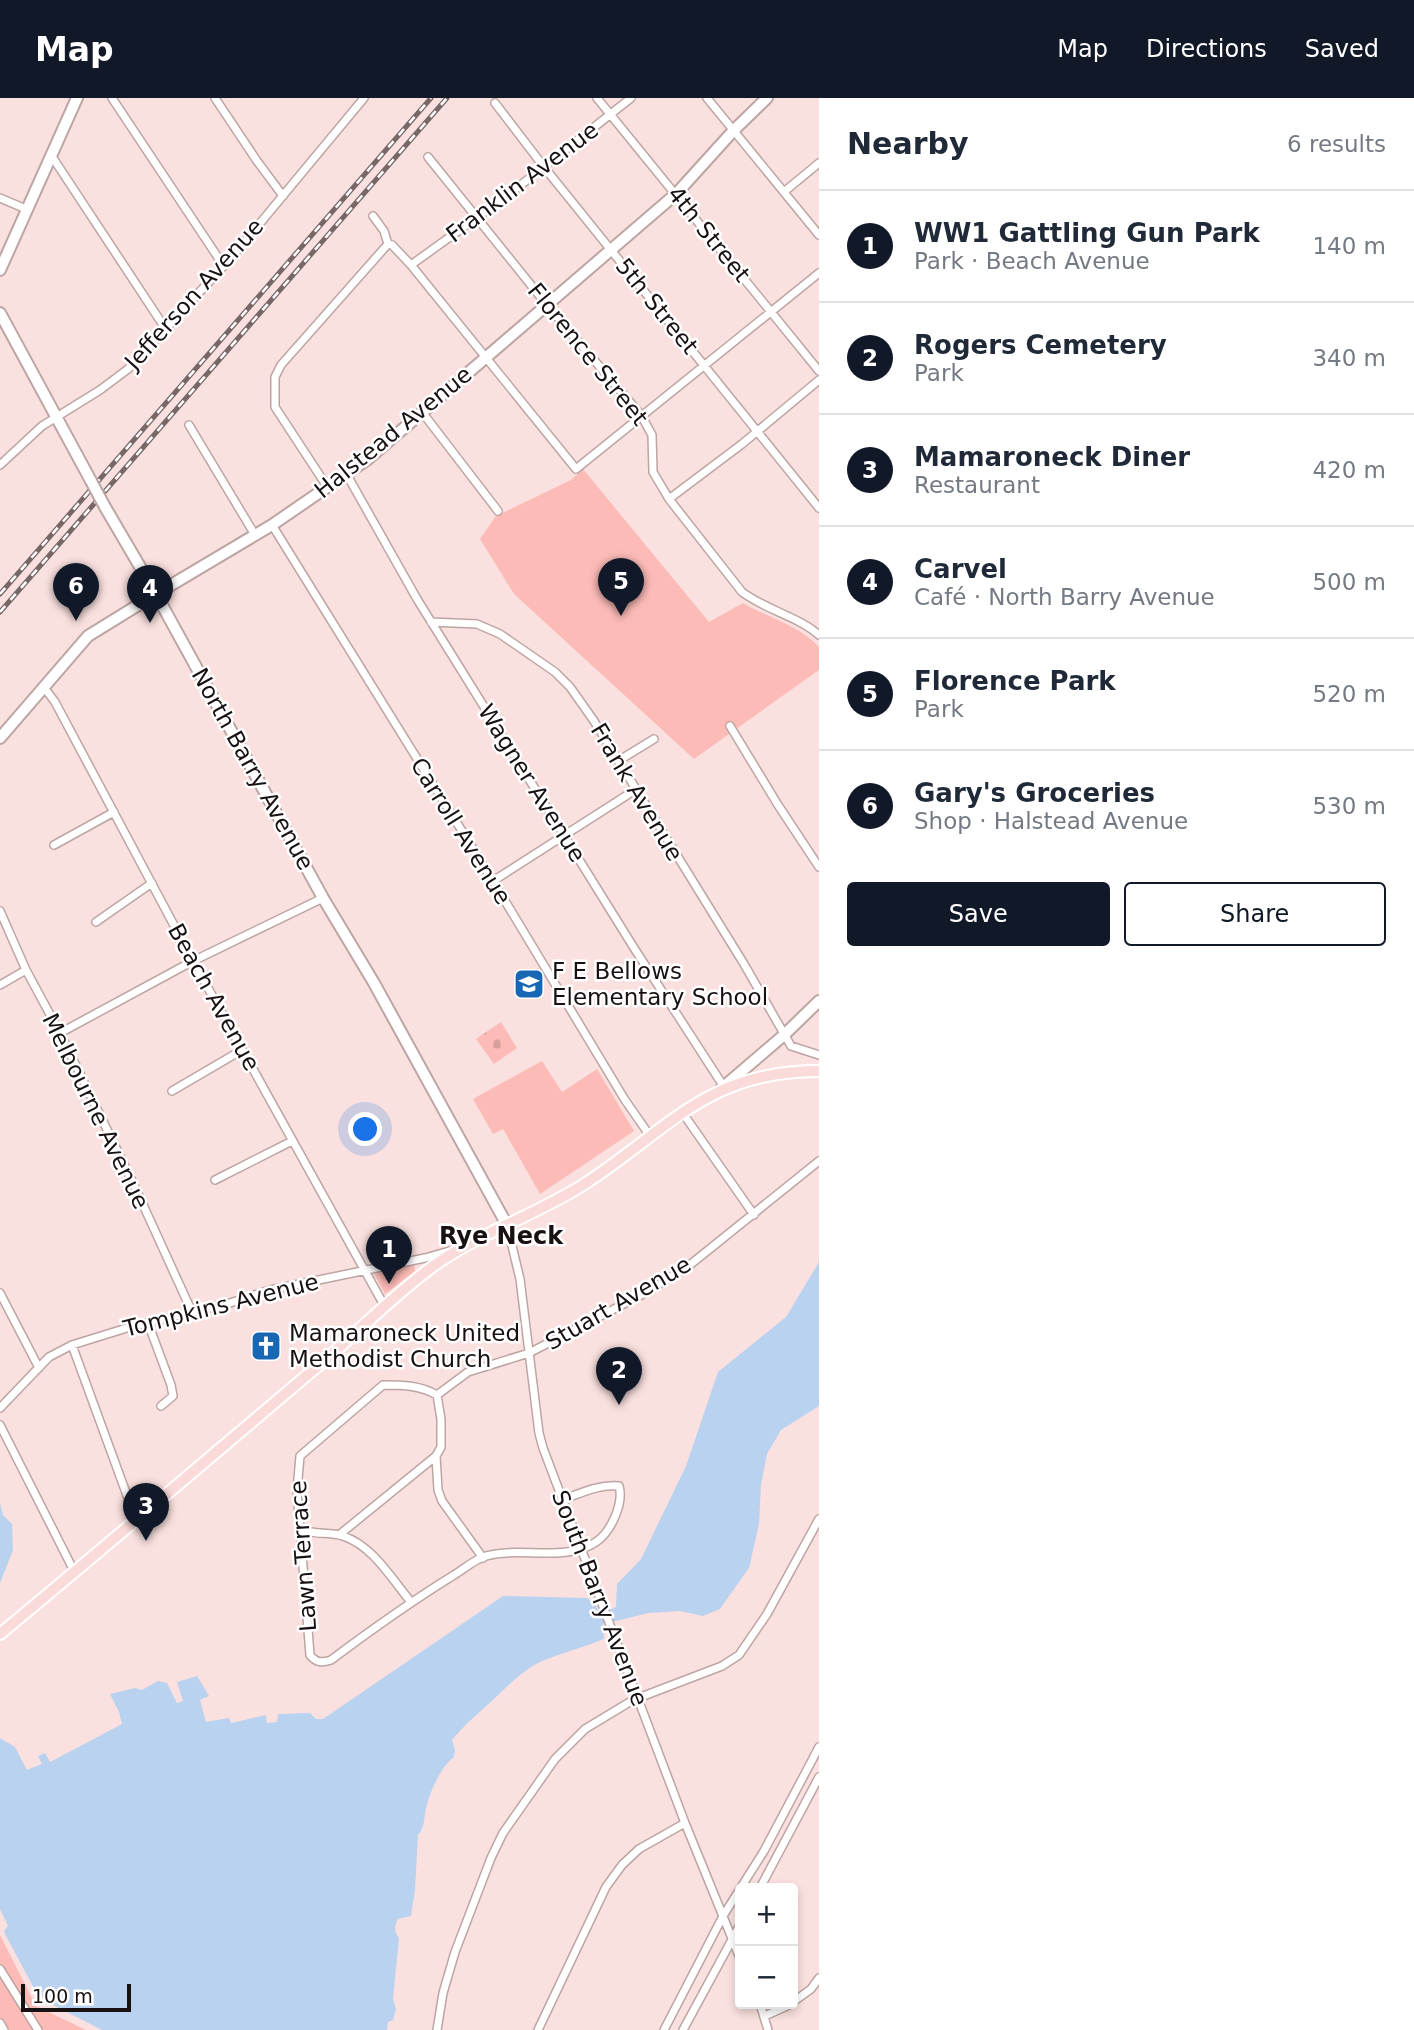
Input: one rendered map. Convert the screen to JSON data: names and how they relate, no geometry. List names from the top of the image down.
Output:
{
  "streets": {
    "street": [
      "Franklin Avenue",
      "4th Street",
      "Jefferson Avenue",
      "5th Street",
      "Florence Street",
      "Halstead Avenue",
      "North Barry Avenue",
      "Wagner Avenue",
      "Frank Avenue",
      "Carroll Avenue",
      "Beach Avenue",
      "Melbourne Avenue",
      "Stuart Avenue",
      "Tompkins Avenue",
      "Lawn Terrace",
      "South Barry Avenue"
    ]
  },
  "crossings": [
    ["Franklin Avenue", "4th Street"],
    ["Franklin Avenue", "5th Street"],
    ["Franklin Avenue", "Florence Street"],
    ["4th Street", "Halstead Avenue"],
    ["Jefferson Avenue", "North Barry Avenue"],
    ["5th Street", "Halstead Avenue"],
    ["Florence Street", "Halstead Avenue"],
    ["Halstead Avenue", "North Barry Avenue"],
    ["Halstead Avenue", "Wagner Avenue"],
    ["Halstead Avenue", "Carroll Avenue"],
    ["Halstead Avenue", "Beach Avenue"],
    ["North Barry Avenue", "South Barry Avenue"],
    ["Wagner Avenue", "Frank Avenue"],
    ["Beach Avenue", "Tompkins Avenue"],
    ["Melbourne Avenue", "Tompkins Avenue"],
    ["Stuart Avenue", "Lawn Terrace"],
    ["Stuart Avenue", "South Barry Avenue"]
  ],
  "districts": ["Rye Neck"],
  "places": {
    "school or university": ["F E Bellows Elementary School"],
    "church": ["Mamaroneck United Methodist Church"]
  },
  "scale_bar": "100 m",
  "page": {
    "header": "Map",
    "nav": ["Map", "Directions", "Saved"],
    "heading": ["Nearby", "6 results"],
    "list": [
      {
        "mark": "1",
        "name": "WW1 Gattling Gun Park",
        "note": "Park · Beach Avenue",
        "value": "140 m"
      },
      {
        "mark": "2",
        "name": "Rogers Cemetery",
        "note": "Park",
        "value": "340 m"
      },
      {
        "mark": "3",
        "name": "Mamaroneck Diner",
        "note": "Restaurant",
        "value": "420 m"
      },
      {
        "mark": "4",
        "name": "Carvel",
        "note": "Café · North Barry Avenue",
        "value": "500 m"
      },
      {
        "mark": "5",
        "name": "Florence Park",
        "note": "Park",
        "value": "520 m"
      },
      {
        "mark": "6",
        "name": "Gary's Groceries",
        "note": "Shop · Halstead Avenue",
        "value": "530 m"
      }
    ],
    "pins": [
      "5",
      "6",
      "4",
      "1",
      "2",
      "3"
    ],
    "buttons": ["Save", "Share"],
    "map_buttons": ["+", "−"],
    "scale": "100 m"
  }
}
